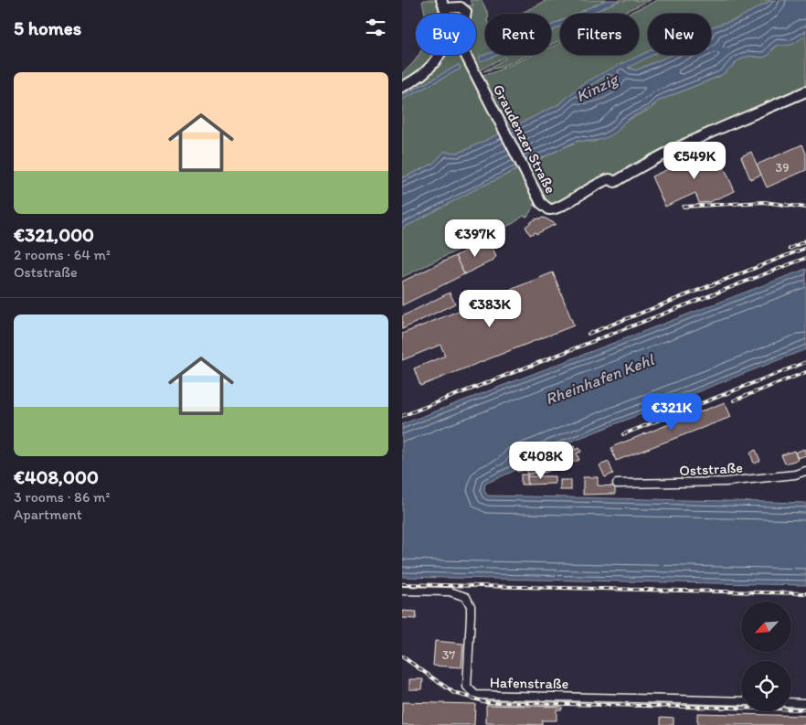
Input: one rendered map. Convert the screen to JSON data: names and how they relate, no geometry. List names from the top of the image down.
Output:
{
  "streets": {
    "street": ["Graudenzer Straße", "Oststraße", "Hafenstraße"]
  },
  "water": ["Kinzig", "Rheinhafen Kehl"],
  "house_numbers": ["39", "37"],
  "north": "bottom left",
  "page": {
    "heading": "5 homes",
    "chip": [
      "Buy",
      "Rent",
      "Filters",
      "New"
    ],
    "list": [
      {
        "name": "€321,000",
        "note": "2 rooms · 64 m² · Oststraße"
      },
      {
        "name": "€408,000",
        "note": "3 rooms · 86 m² · Apartment"
      }
    ],
    "price": [
      "€549K",
      "€397K",
      "€383K",
      "€321K",
      "€408K"
    ]
  }
}
